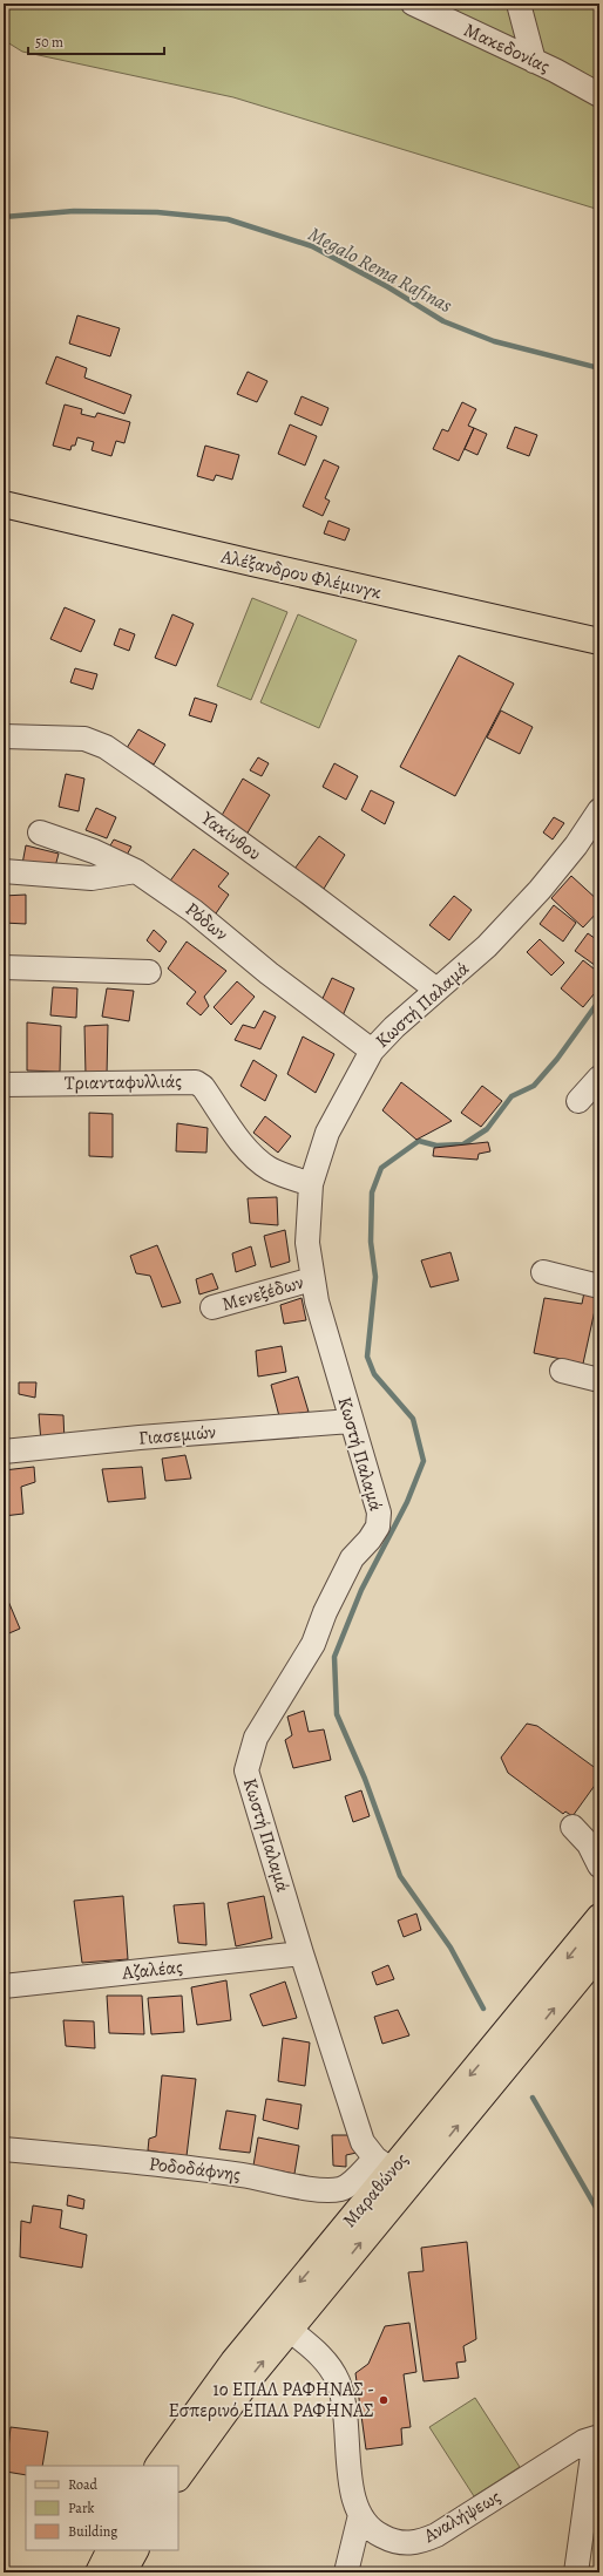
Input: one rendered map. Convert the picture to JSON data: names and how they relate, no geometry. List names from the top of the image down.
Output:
{
  "streets": {
    "main road": ["Αλέξανδρου Φλέμινγκ", "Μαραθώνος"],
    "street": [
      "Μακεδονίας",
      "Υακίνθου",
      "Ρόδων",
      "Κωστή Παλαμά",
      "Τριανταφυλλιάς",
      "Μενεξέδων",
      "Γιασεμιών",
      "Αζαλέας",
      "Ροδοδάφνης",
      "Αναλήψεως"
    ]
  },
  "crossings": [
    ["Υακίνθου", "Κωστή Παλαμά"],
    ["Ρόδων", "Κωστή Παλαμά"],
    ["Κωστή Παλαμά", "Τριανταφυλλιάς"],
    ["Κωστή Παλαμά", "Μενεξέδων"],
    ["Κωστή Παλαμά", "Γιασεμιών"],
    ["Κωστή Παλαμά", "Αζαλέας"],
    ["Κωστή Παλαμά", "Ροδοδάφνης"],
    ["Κωστή Παλαμά", "Μαραθώνος"],
    ["Ροδοδάφνης", "Μαραθώνος"]
  ],
  "water": ["Megalo Rema Rafinas"],
  "places": ["1ο ΕΠΑΛ ΡΑΦΗΝΑΣ - Εσπερινό ΕΠΑΛ ΡΑΦΗΝΑΣ"],
  "legend": ["Road", "Park", "Building"],
  "scale_bar": "50 m"
}
